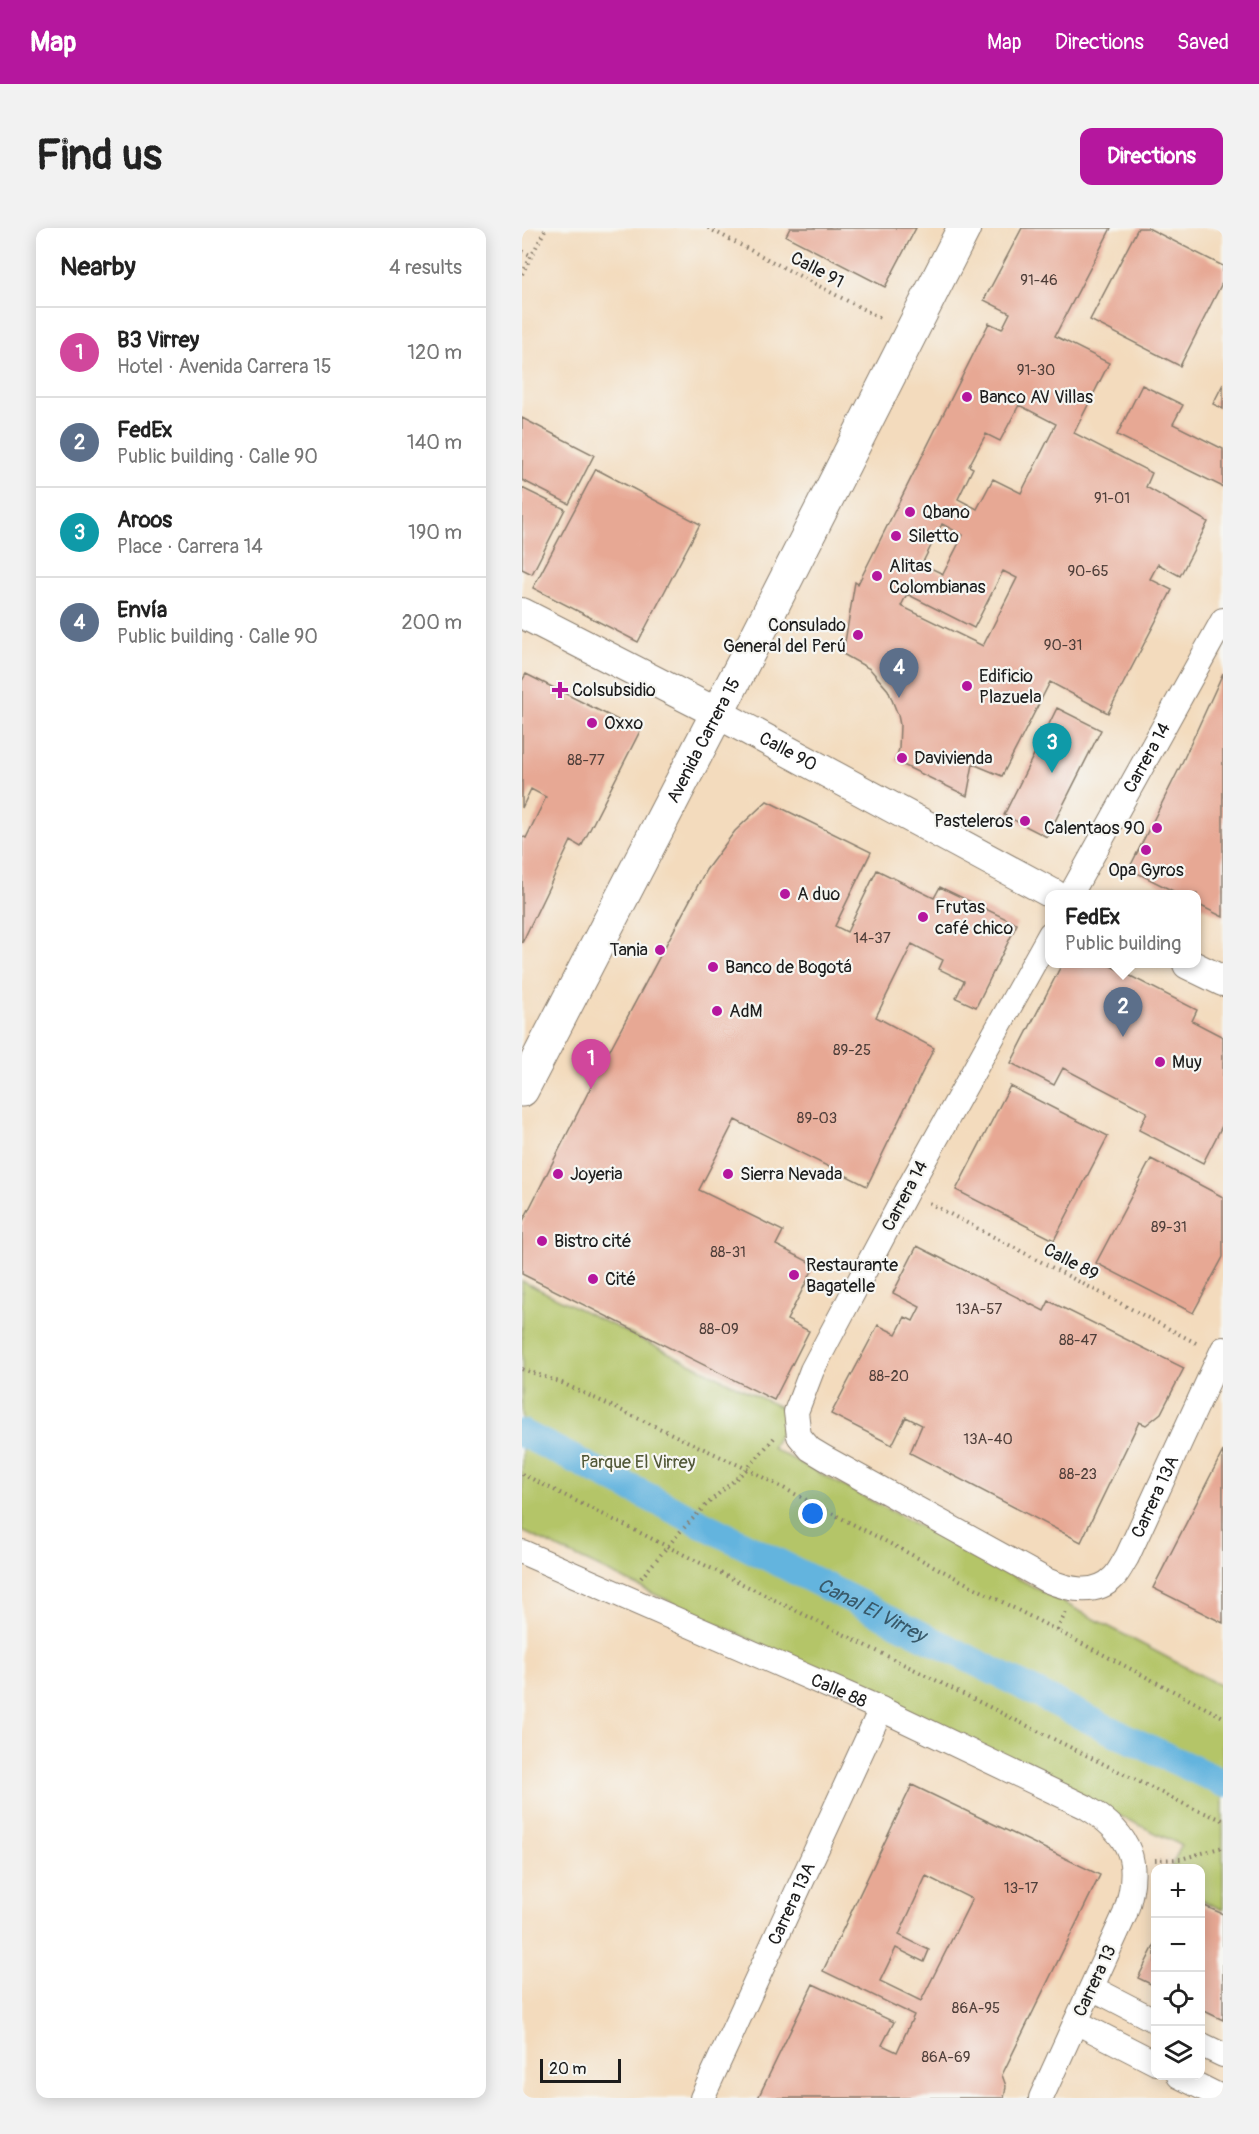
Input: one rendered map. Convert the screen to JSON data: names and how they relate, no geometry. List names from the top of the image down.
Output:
{
  "streets": {
    "main road": ["Avenida Carrera 15"],
    "street": [
      "Calle 90",
      "Carrera 14",
      "Carrera 13A",
      "Calle 88",
      "Carrera 13"
    ],
    "path": ["Calle 91", "Calle 89"]
  },
  "crossings": [
    ["Avenida Carrera 15", "Calle 90"],
    ["Carrera 14", "Calle 89"],
    ["Carrera 14", "Carrera 13A"],
    ["Calle 89", "Carrera 13A"],
    ["Carrera 13A", "Calle 88"],
    ["Calle 88", "Carrera 13"]
  ],
  "water": ["Canal El Virrey"],
  "parks": ["Parque El Virrey"],
  "places": {
    "other": [
      "Banco AV Villas",
      "Qbano",
      "Siletto",
      "Alitas Colombianas",
      "Consulado General del Perú",
      "Edificio Plazuela",
      "Oxxo",
      "Davivienda",
      "Pasteleros",
      "Calentaos 90",
      "Opa Gyros",
      "A duo",
      "Frutas café chico",
      "Tania",
      "Banco de Bogotá",
      "AdM",
      "Muy",
      "Joyeria",
      "Sierra Nevada",
      "Bistro cité",
      "Restaurante Bagatelle",
      "Cité"
    ],
    "health": ["Colsubsidio"]
  },
  "house_numbers": [
    "91-46",
    "91-30",
    "91-01",
    "90-65",
    "90-31",
    "88-77",
    "14-37",
    "89-25",
    "89-03",
    "89-31",
    "88-31",
    "13A-57",
    "88-09",
    "88-47",
    "88-20",
    "13A-40",
    "88-23",
    "13-17",
    "86A-95",
    "86A-69"
  ],
  "scale_bar": "20 m",
  "page": {
    "header": "Map",
    "nav": ["Map", "Directions", "Saved"],
    "buttons": "Directions",
    "title": "Find us",
    "heading": ["Nearby", "4 results"],
    "list": [
      {
        "mark": "1",
        "name": "B3 Virrey",
        "note": "Hotel · Avenida Carrera 15",
        "value": "120 m"
      },
      {
        "mark": "2",
        "name": "FedEx",
        "note": "Public building · Calle 90",
        "value": "140 m"
      },
      {
        "mark": "3",
        "name": "Aroos",
        "note": "Place · Carrera 14",
        "value": "190 m"
      },
      {
        "mark": "4",
        "name": "Envía",
        "note": "Public building · Calle 90",
        "value": "200 m"
      }
    ],
    "pins": [
      "4",
      "3",
      "2",
      "1"
    ],
    "popup": ["FedEx", "Public building"],
    "map_buttons": ["+", "−"],
    "scale": "20 m"
  }
}
